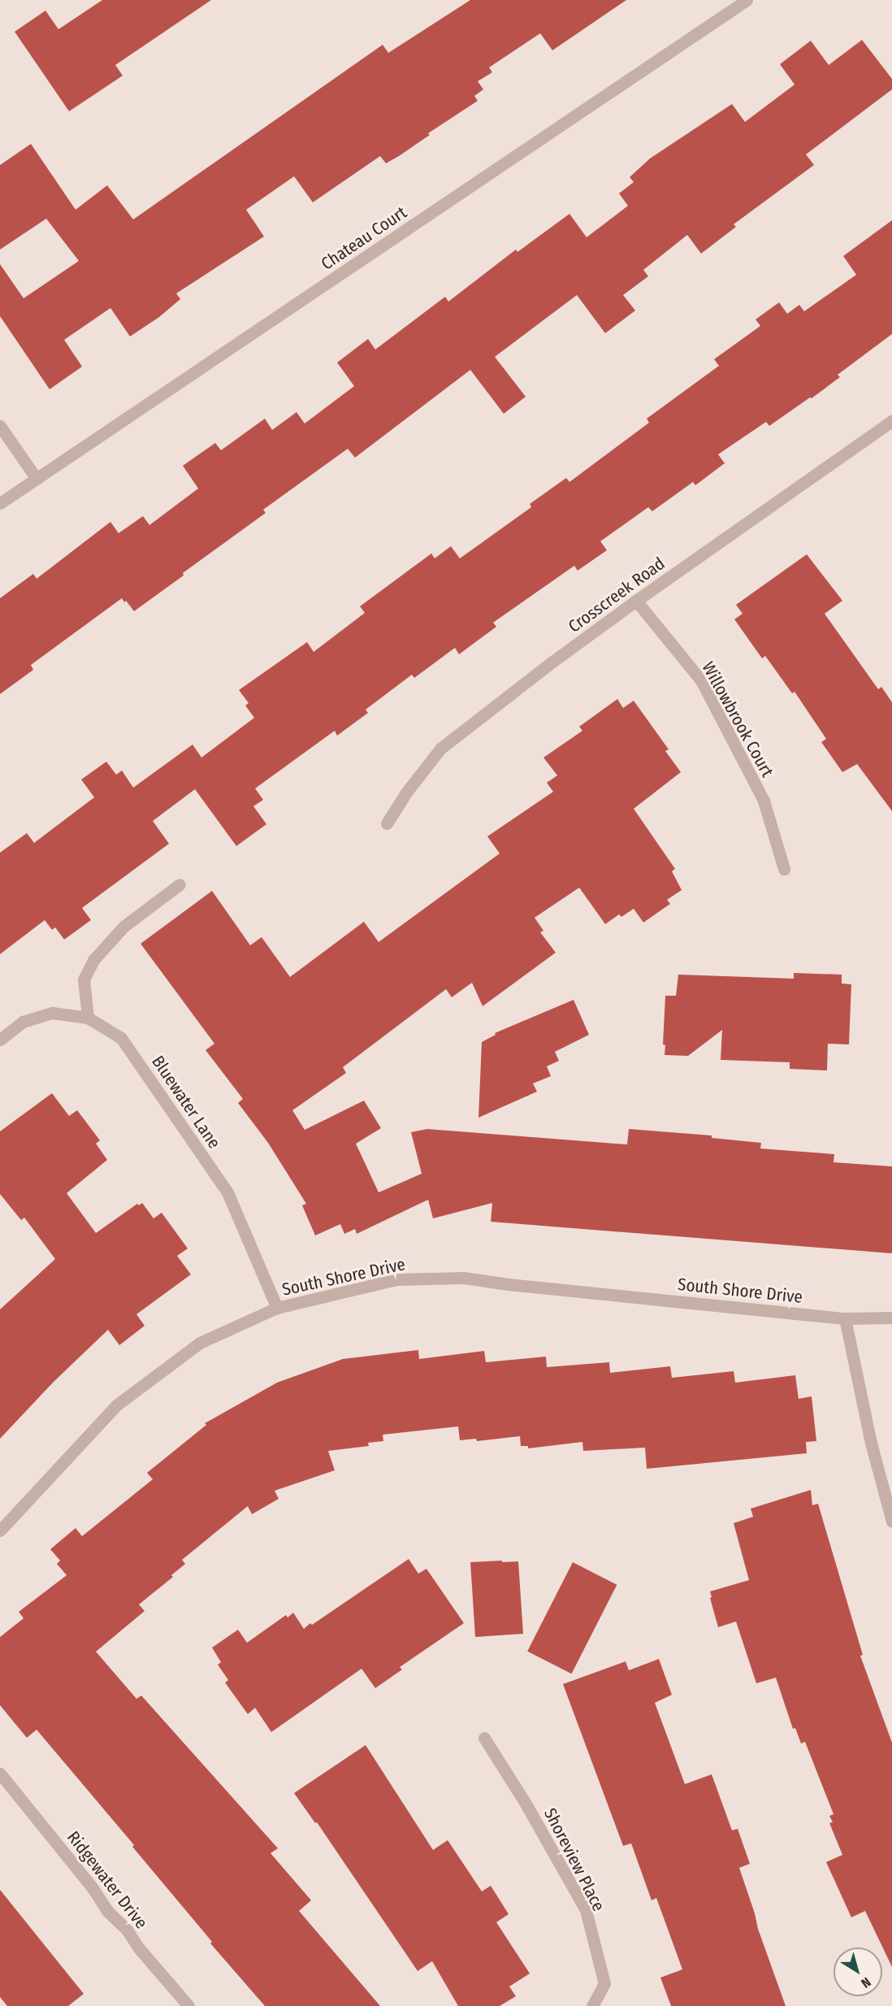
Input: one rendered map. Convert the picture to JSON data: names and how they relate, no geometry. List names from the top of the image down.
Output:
{
  "streets": {
    "street": [
      "Chateau Court",
      "Crosscreek Road",
      "Willowbrook Court",
      "Bluewater Lane",
      "South Shore Drive",
      "Shoreview Place",
      "Ridgewater Drive"
    ]
  },
  "crossings": [
    ["Crosscreek Road", "Willowbrook Court"],
    ["Bluewater Lane", "South Shore Drive"]
  ],
  "north": "bottom right"
}
